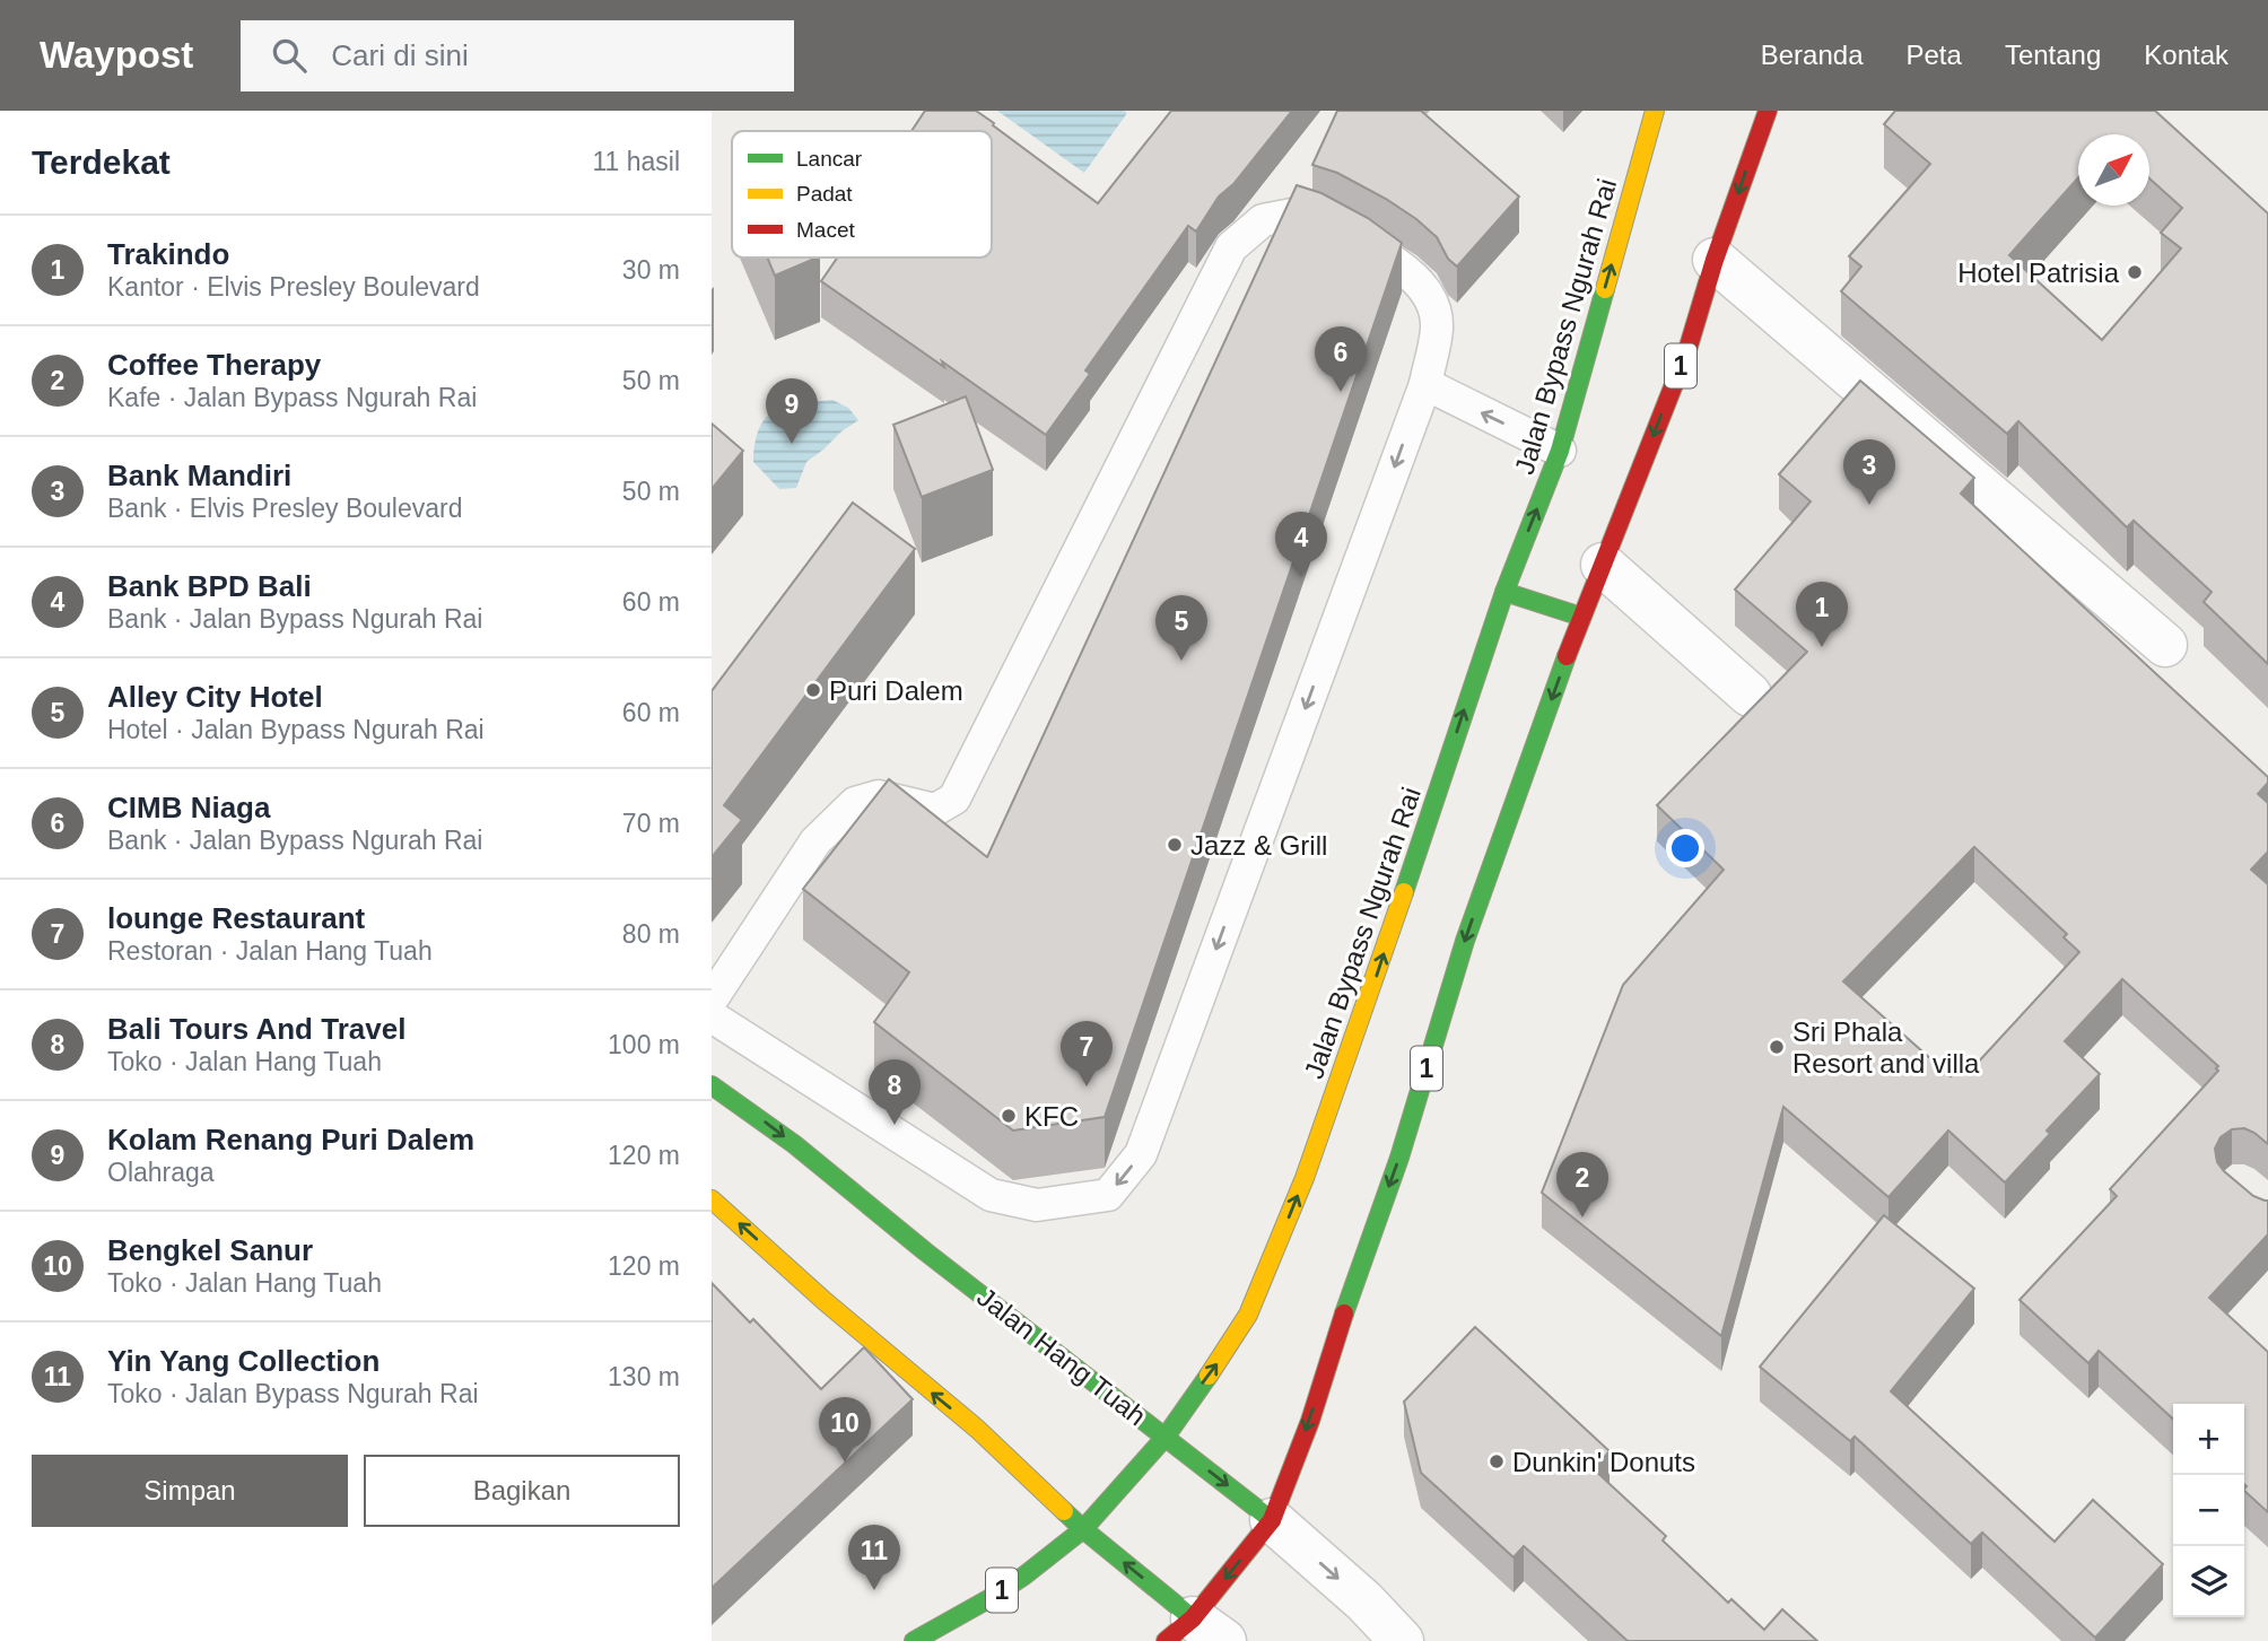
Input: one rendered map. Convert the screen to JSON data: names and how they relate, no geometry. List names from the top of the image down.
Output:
{
  "streets": {
    "main road": ["Jalan Bypass Ngurah Rai", "1", "Jalan Hang Tuah"]
  },
  "crossings": [
    ["Jalan Bypass Ngurah Rai", "Jalan Hang Tuah"],
    ["1", "Jalan Hang Tuah"]
  ],
  "places": [
    "Hotel Patrisia",
    "Puri Dalem",
    "Jazz & Grill",
    "Sri Phala Resort and villa",
    "KFC",
    "Dunkin' Donuts"
  ],
  "legend": ["Lancar", "Padat", "Macet"],
  "north": "top right",
  "page": {
    "header": "Waypost",
    "search": "Cari di sini",
    "nav": [
      "Beranda",
      "Peta",
      "Tentang",
      "Kontak"
    ],
    "heading": ["Terdekat", "11 hasil"],
    "list": [
      {
        "mark": "1",
        "name": "Trakindo",
        "note": "Kantor · Elvis Presley Boulevard",
        "value": "30 m"
      },
      {
        "mark": "2",
        "name": "Coffee Therapy",
        "note": "Kafe · Jalan Bypass Ngurah Rai",
        "value": "50 m"
      },
      {
        "mark": "3",
        "name": "Bank Mandiri",
        "note": "Bank · Elvis Presley Boulevard",
        "value": "50 m"
      },
      {
        "mark": "4",
        "name": "Bank BPD Bali",
        "note": "Bank · Jalan Bypass Ngurah Rai",
        "value": "60 m"
      },
      {
        "mark": "5",
        "name": "Alley City Hotel",
        "note": "Hotel · Jalan Bypass Ngurah Rai",
        "value": "60 m"
      },
      {
        "mark": "6",
        "name": "CIMB Niaga",
        "note": "Bank · Jalan Bypass Ngurah Rai",
        "value": "70 m"
      },
      {
        "mark": "7",
        "name": "lounge Restaurant",
        "note": "Restoran · Jalan Hang Tuah",
        "value": "80 m"
      },
      {
        "mark": "8",
        "name": "Bali Tours And Travel",
        "note": "Toko · Jalan Hang Tuah",
        "value": "100 m"
      },
      {
        "mark": "9",
        "name": "Kolam Renang Puri Dalem",
        "note": "Olahraga",
        "value": "120 m"
      },
      {
        "mark": "10",
        "name": "Bengkel Sanur",
        "note": "Toko · Jalan Hang Tuah",
        "value": "120 m"
      },
      {
        "mark": "11",
        "name": "Yin Yang Collection",
        "note": "Toko · Jalan Bypass Ngurah Rai",
        "value": "130 m"
      }
    ],
    "pins": [
      "6",
      "9",
      "3",
      "4",
      "1",
      "5",
      "7",
      "8",
      "2",
      "10",
      "11"
    ],
    "map_buttons": ["+", "−"],
    "buttons": ["Simpan", "Bagikan"]
  }
}
